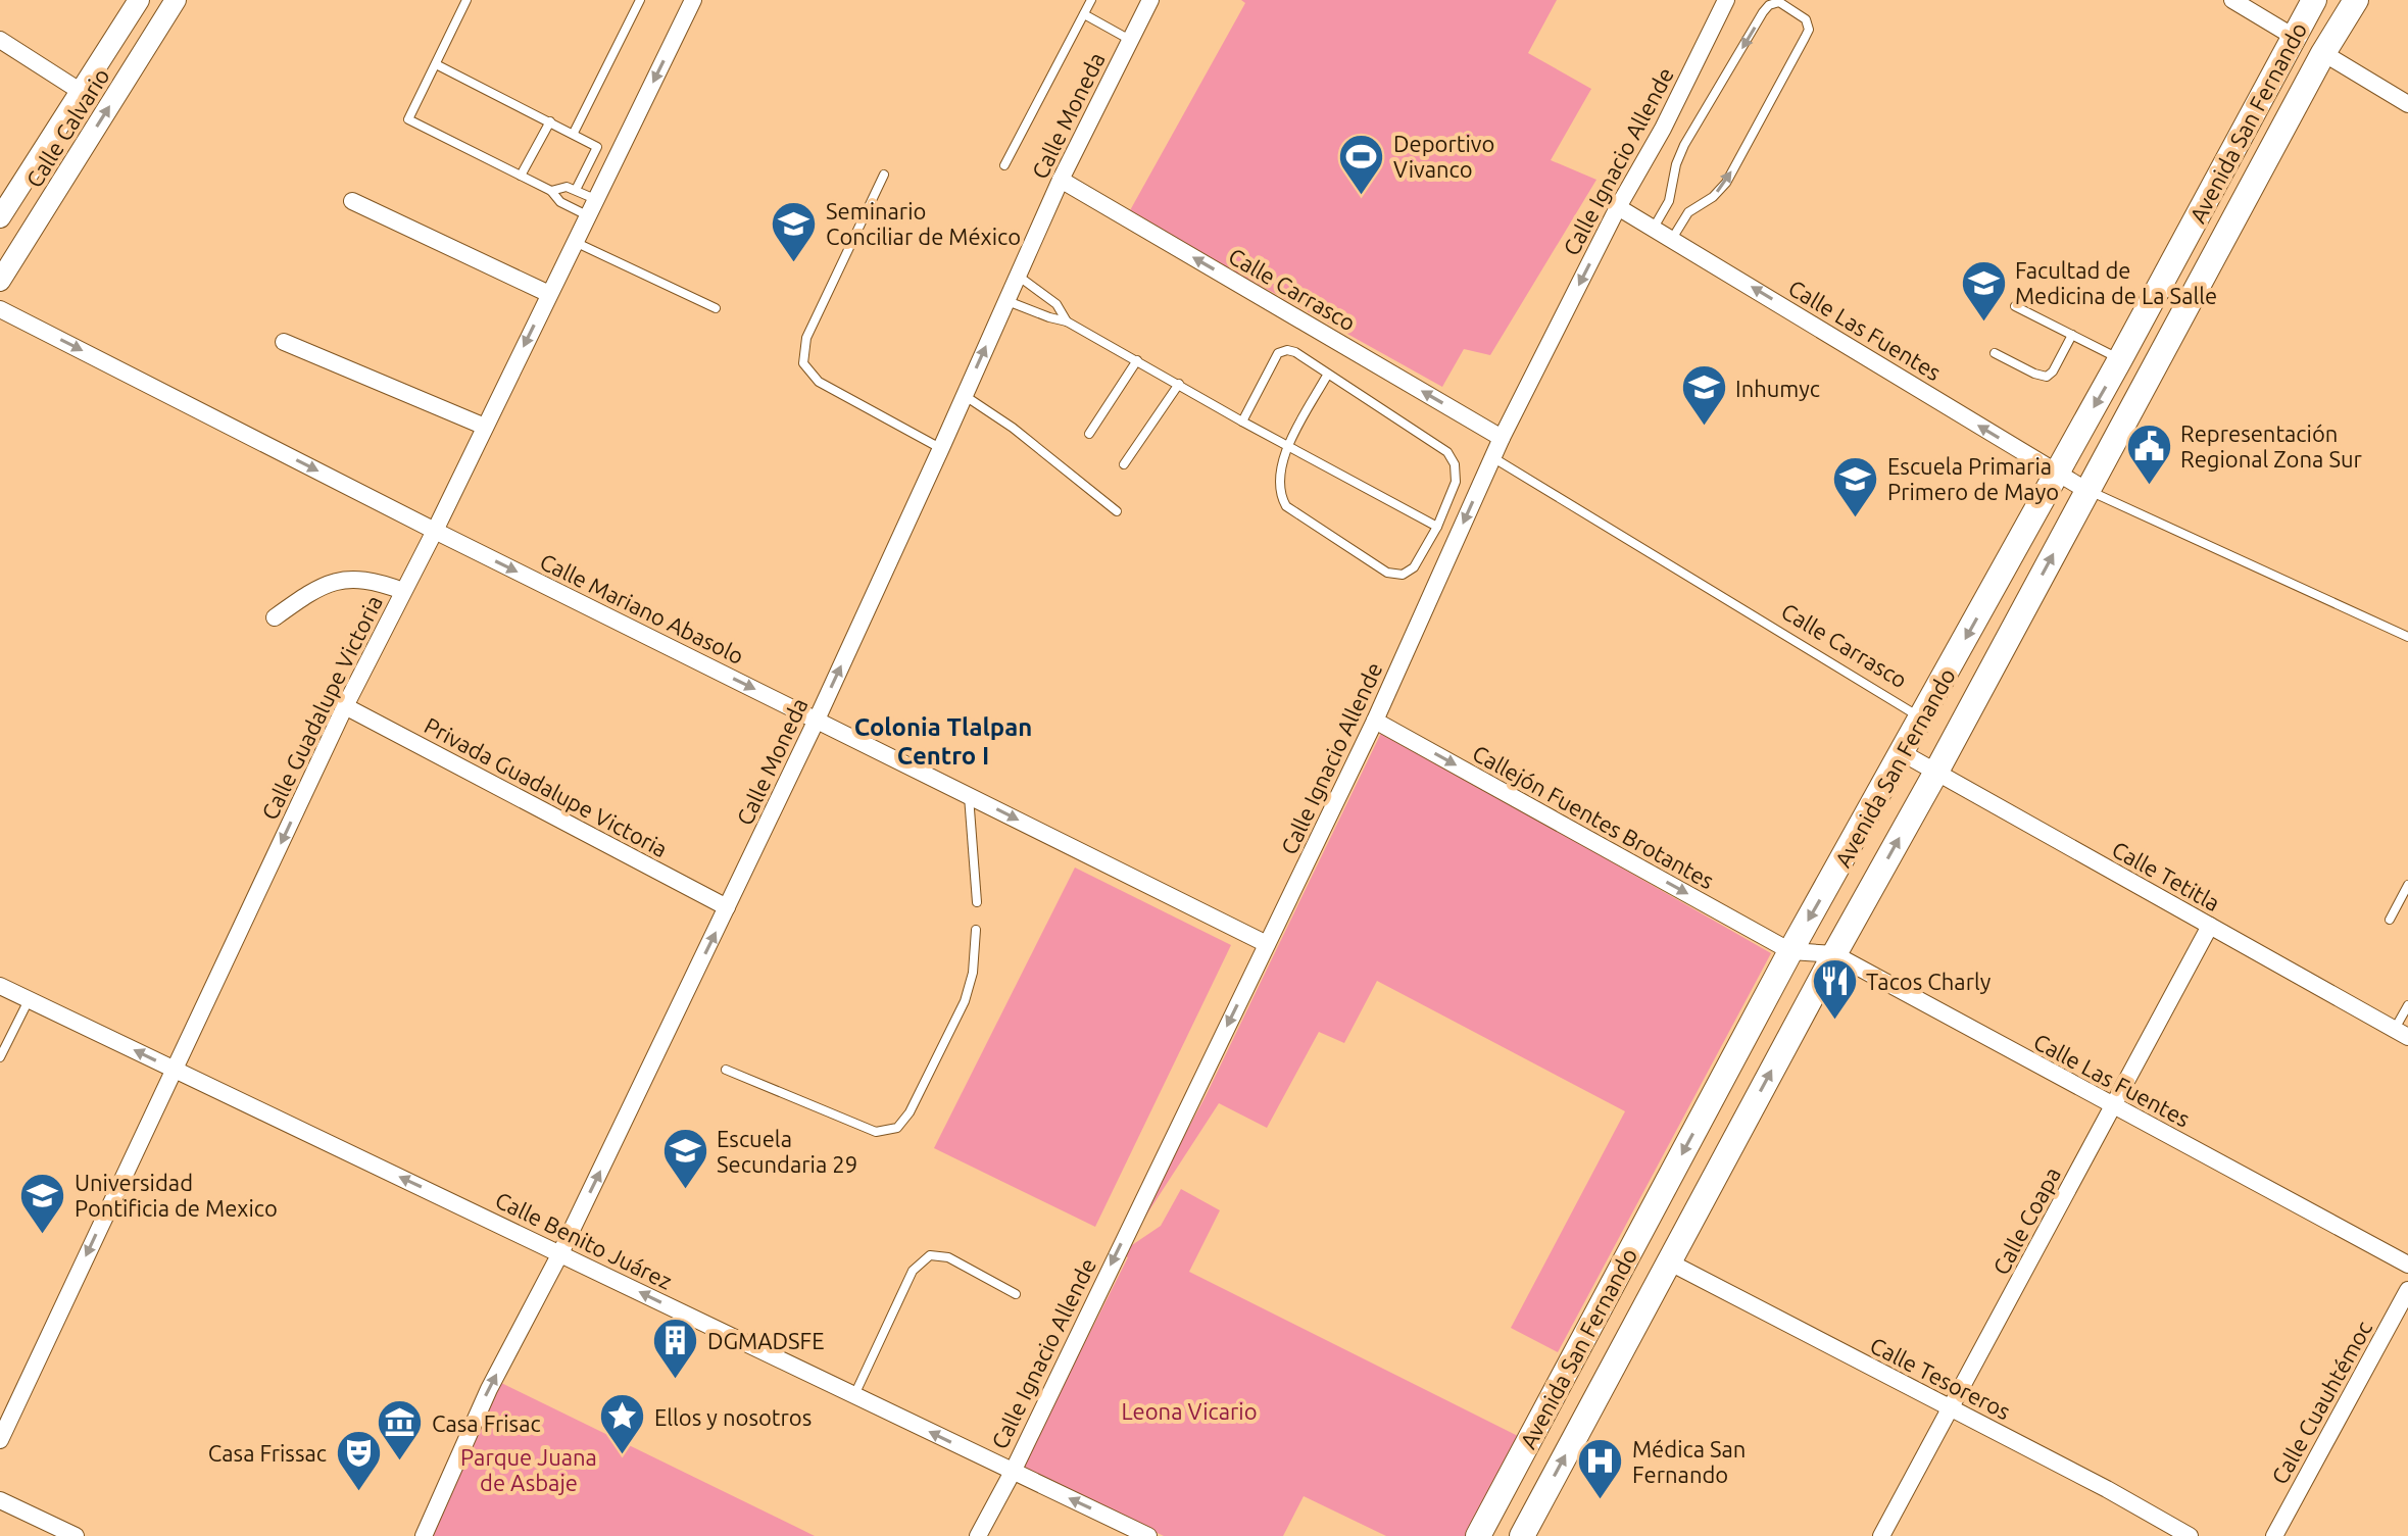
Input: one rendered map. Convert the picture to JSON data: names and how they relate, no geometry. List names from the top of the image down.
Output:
{
  "streets": {
    "main road": ["Avenida San Fernando"],
    "street": [
      "Calle Moneda",
      "Calle Calvario",
      "Calle Ignacio Allende",
      "Calle Carrasco",
      "Calle Las Fuentes",
      "Calle Mariano Abasolo",
      "Calle Guadalupe Victoria",
      "Privada Guadalupe Victoria",
      "Callejón Fuentes Brotantes",
      "Calle Tetitla",
      "Calle Coapa",
      "Calle Benito Juárez",
      "Calle Tesoreros",
      "Calle Cuauhtémoc"
    ]
  },
  "crossings": [
    ["Calle Moneda", "Calle Carrasco"],
    ["Calle Moneda", "Calle Mariano Abasolo"],
    ["Calle Moneda", "Privada Guadalupe Victoria"],
    ["Calle Moneda", "Calle Benito Juárez"],
    ["Avenida San Fernando", "Calle Carrasco"],
    ["Avenida San Fernando", "Calle Las Fuentes"],
    ["Avenida San Fernando", "Callejón Fuentes Brotantes"],
    ["Avenida San Fernando", "Calle Tetitla"],
    ["Avenida San Fernando", "Calle Tesoreros"],
    ["Calle Ignacio Allende", "Calle Carrasco"],
    ["Calle Ignacio Allende", "Calle Las Fuentes"],
    ["Calle Ignacio Allende", "Calle Mariano Abasolo"],
    ["Calle Ignacio Allende", "Callejón Fuentes Brotantes"],
    ["Calle Ignacio Allende", "Calle Benito Juárez"],
    ["Calle Las Fuentes", "Callejón Fuentes Brotantes"],
    ["Calle Las Fuentes", "Calle Coapa"],
    ["Calle Mariano Abasolo", "Calle Guadalupe Victoria"],
    ["Calle Guadalupe Victoria", "Privada Guadalupe Victoria"],
    ["Calle Guadalupe Victoria", "Calle Benito Juárez"],
    ["Calle Tetitla", "Calle Coapa"],
    ["Calle Coapa", "Calle Tesoreros"]
  ],
  "one_way": [
    "Calle Moneda",
    "Calle Ignacio Allende",
    "Calle Carrasco",
    "Calle Las Fuentes",
    "Calle Mariano Abasolo",
    "Calle Guadalupe Victoria",
    "Callejón Fuentes Brotantes",
    "Calle Benito Juárez"
  ],
  "districts": ["Colonia Tlalpan Centro I"],
  "parks": ["Leona Vicario", "Parque Juana de Asbaje"],
  "places": {
    "sports": ["Deportivo Vivanco"],
    "school or university": [
      "Seminario Conciliar de México",
      "Facultad de Medicina de La Salle",
      "Inhumyc",
      "Escuela Primaria Primero de Mayo",
      "Escuela Secundaria 29",
      "Universidad Pontificia de Mexico"
    ],
    "public building": ["Representación Regional Zona Sur"],
    "restaurant": ["Tacos Charly"],
    "building": ["DGMADSFE"],
    "place": ["Ellos y nosotros"],
    "museum": ["Casa Frisac"],
    "theatre": ["Casa Frissac"],
    "hospital": ["Médica San Fernando"]
  }
}
